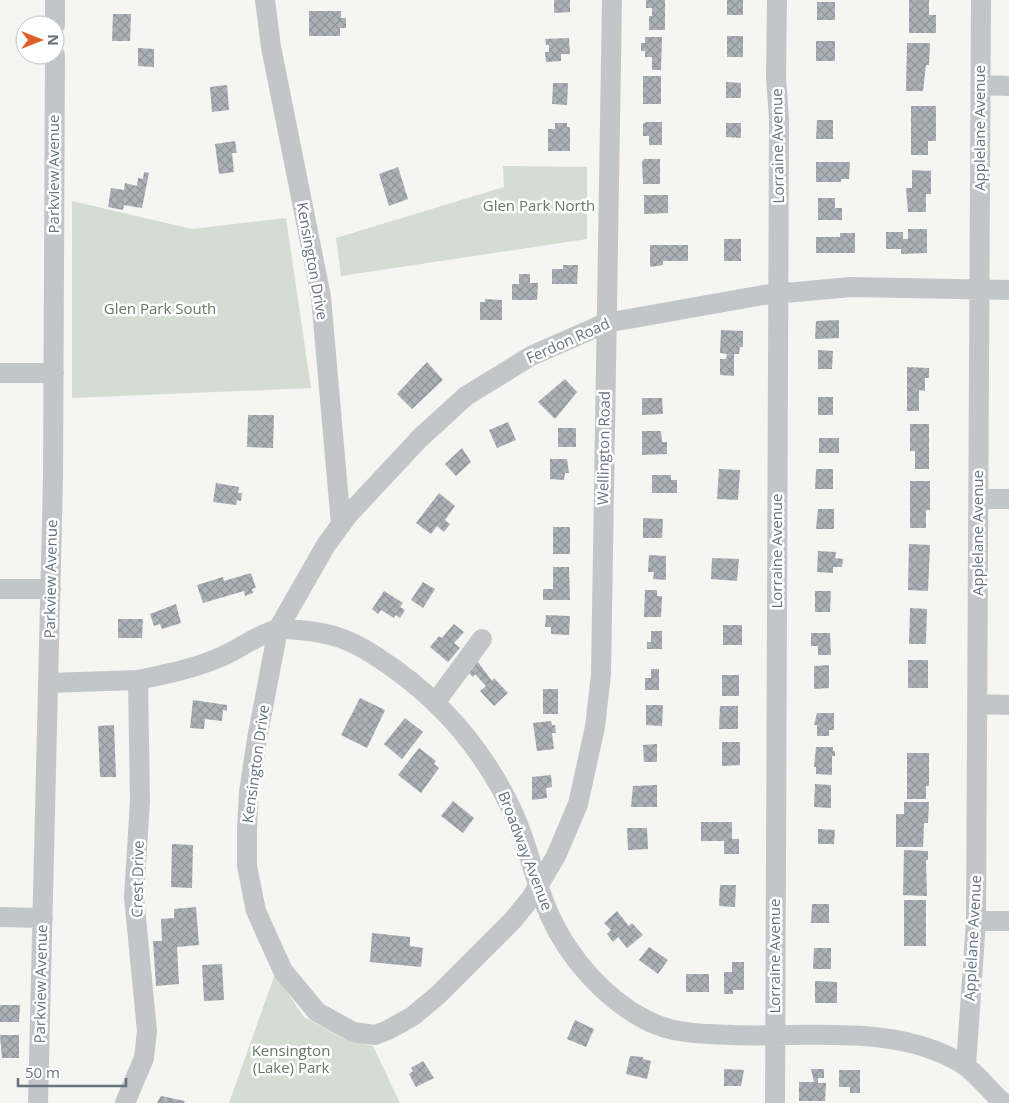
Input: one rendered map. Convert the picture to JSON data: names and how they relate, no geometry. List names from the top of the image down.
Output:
{
  "streets": {
    "street": [
      "Applelane Avenue",
      "Lorraine Avenue",
      "Parkview Avenue",
      "Kensington Drive",
      "Ferdon Road",
      "Wellington Road",
      "Broadway Avenue",
      "Crest Drive"
    ]
  },
  "crossings": [
    ["Applelane Avenue", "Ferdon Road"],
    ["Applelane Avenue", "Broadway Avenue"],
    ["Lorraine Avenue", "Ferdon Road"],
    ["Lorraine Avenue", "Broadway Avenue"],
    ["Kensington Drive", "Ferdon Road"],
    ["Kensington Drive", "Wellington Road"],
    ["Kensington Drive", "Broadway Avenue"],
    ["Ferdon Road", "Wellington Road"],
    ["Ferdon Road", "Broadway Avenue"],
    ["Wellington Road", "Broadway Avenue"]
  ],
  "parks": ["Glen Park North", "Glen Park South", "Kensington (Lake) Park"],
  "scale_bar": "50 m",
  "north": "right"
}
